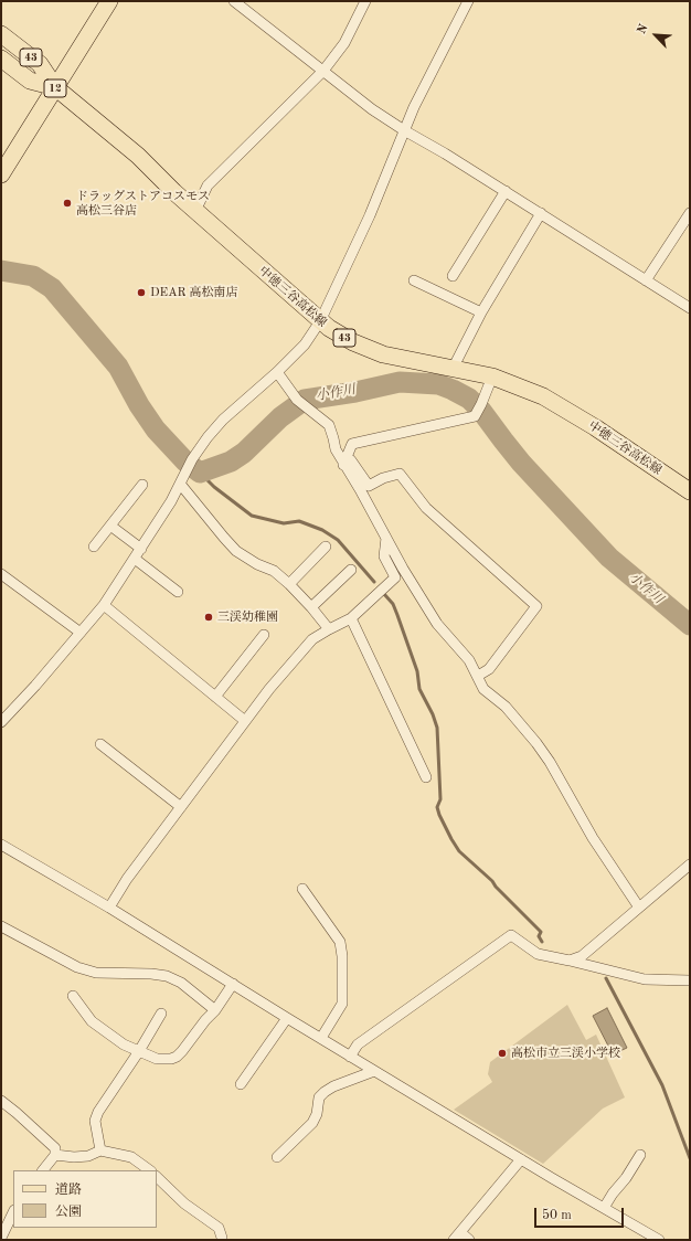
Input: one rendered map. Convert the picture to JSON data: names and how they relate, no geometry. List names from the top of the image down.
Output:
{
  "streets": {
    "main road": ["43", "12", "中徳三谷高松線"]
  },
  "crossings": [
    ["12", "中徳三谷高松線"]
  ],
  "water": ["小作川"],
  "places": [
    "ドラッグストアコスモス 高松三谷店",
    "DEAR 高松南店",
    "三渓幼稚園",
    "高松市立三渓小学校"
  ],
  "legend": ["道路", "公園"],
  "scale_bar": "50 m",
  "north": "top left"
}
